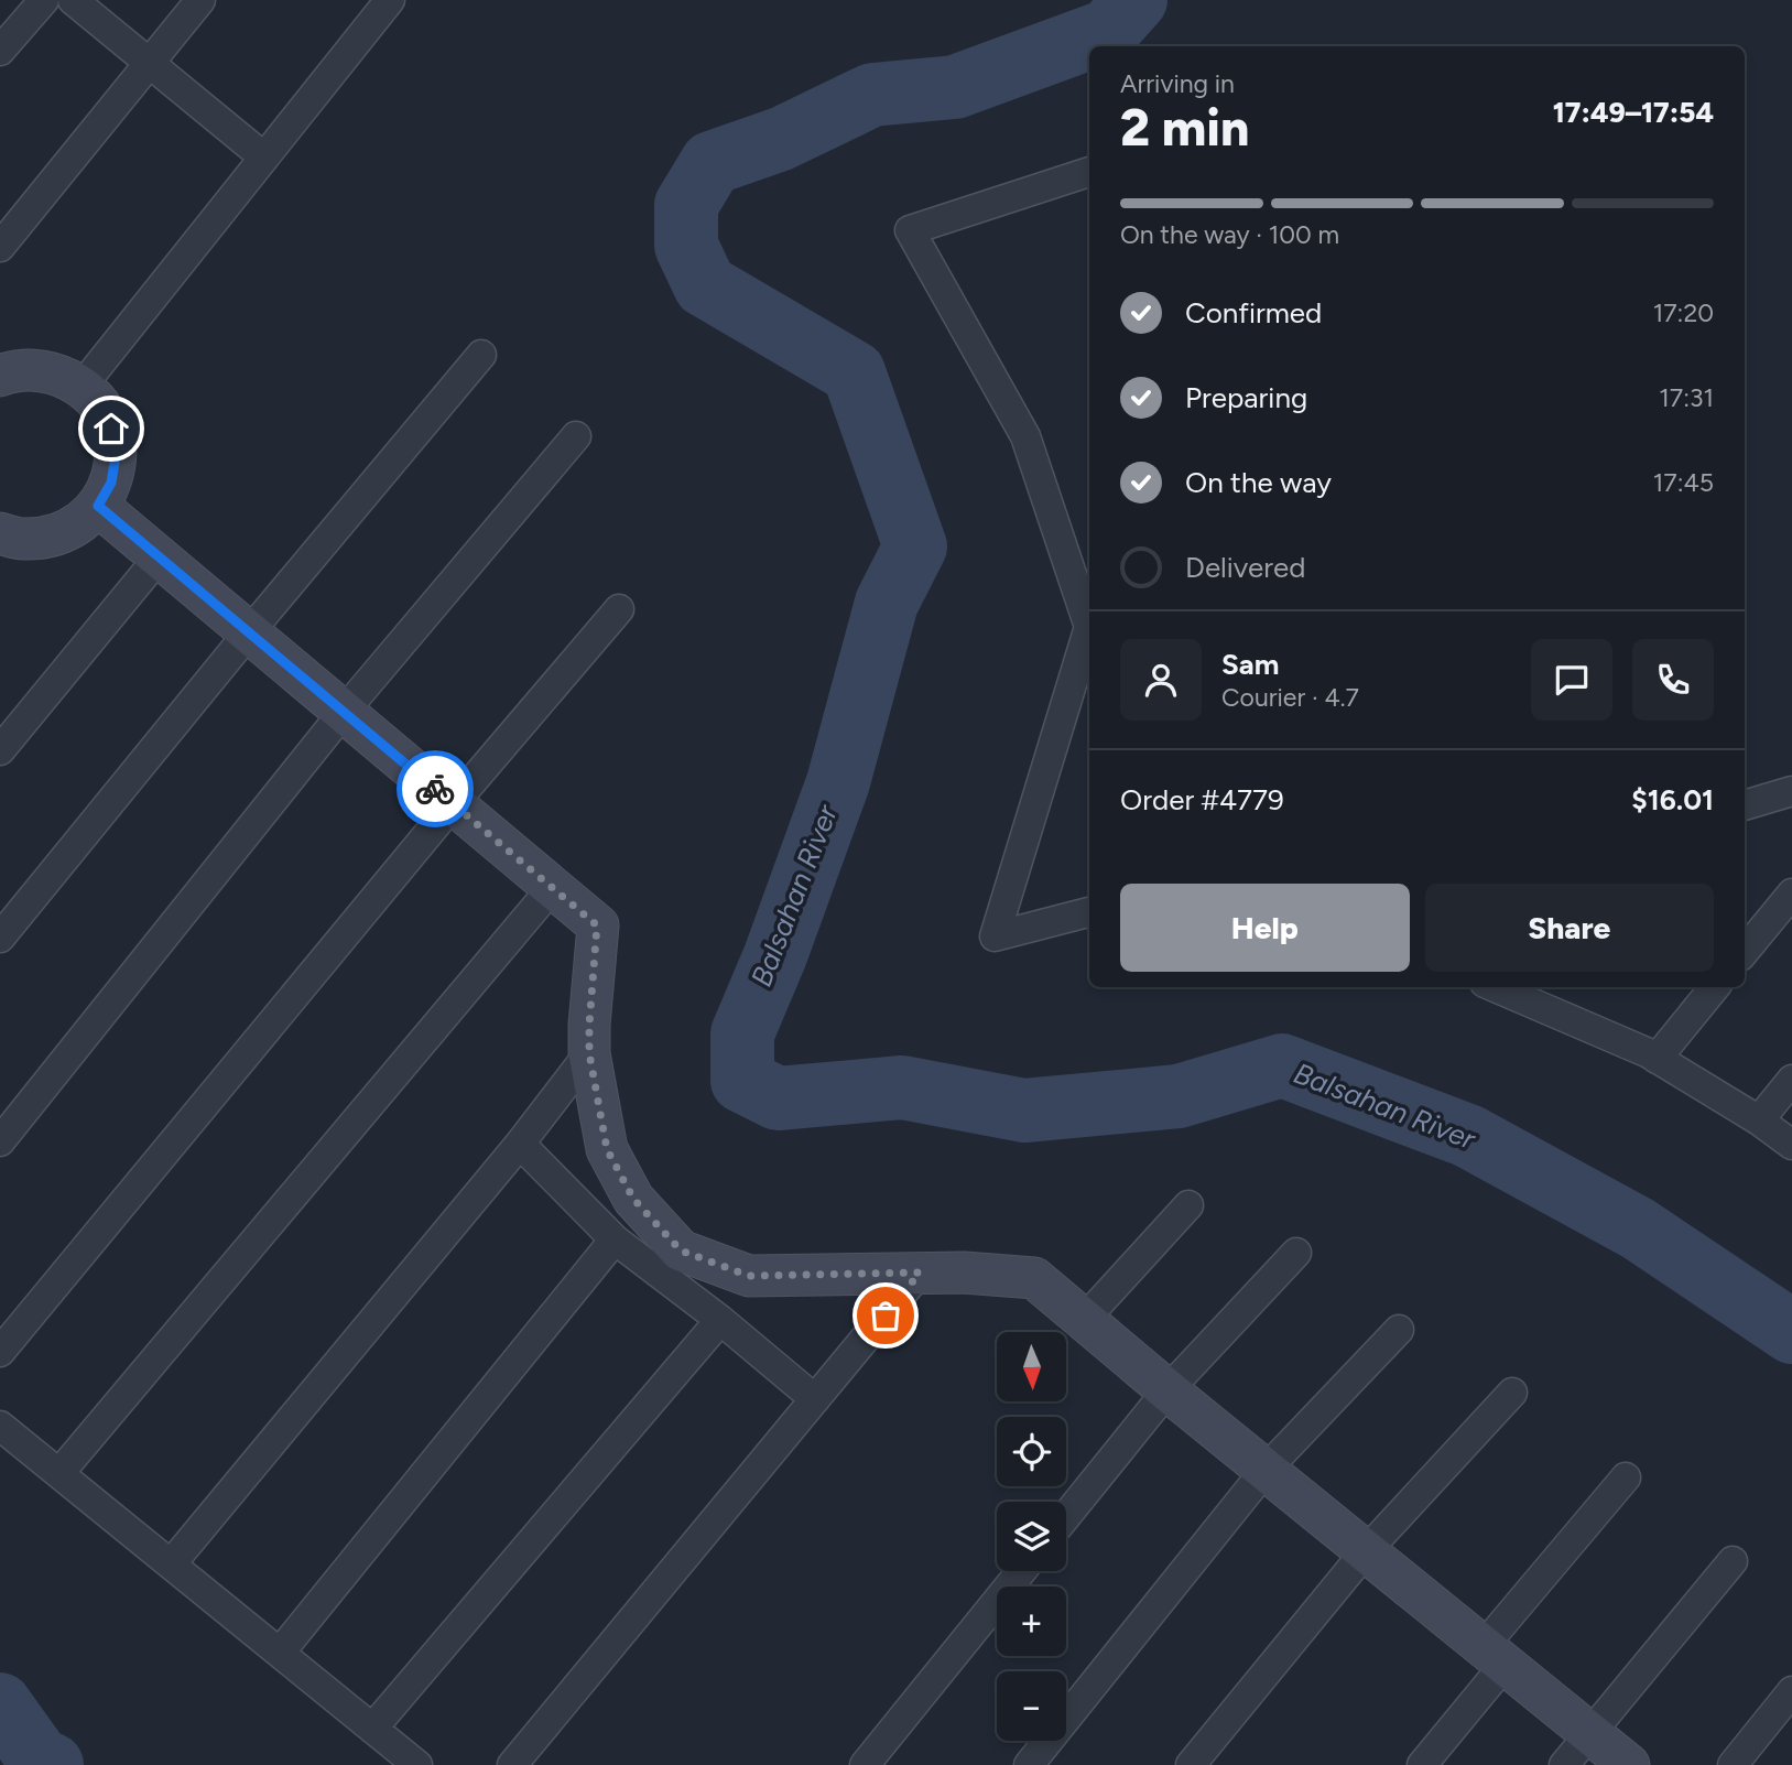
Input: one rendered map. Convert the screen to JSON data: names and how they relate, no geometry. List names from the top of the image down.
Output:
{
  "water": ["Balsahan River"],
  "north": "bottom",
  "page": {
    "heading": ["2 min", "Arriving in", "17:49–17:54"],
    "panel": [
      "Sam",
      "Courier · 4.7",
      "Order #4779",
      "$16.01"
    ],
    "bar": "On the way · 100 m",
    "list": [
      ["Confirmed", "17:20"],
      ["Preparing", "17:31"],
      ["On the way", "17:45"],
      "Delivered"
    ],
    "buttons": ["Help", "Share"],
    "map_buttons": ["+", "−"]
  }
}
